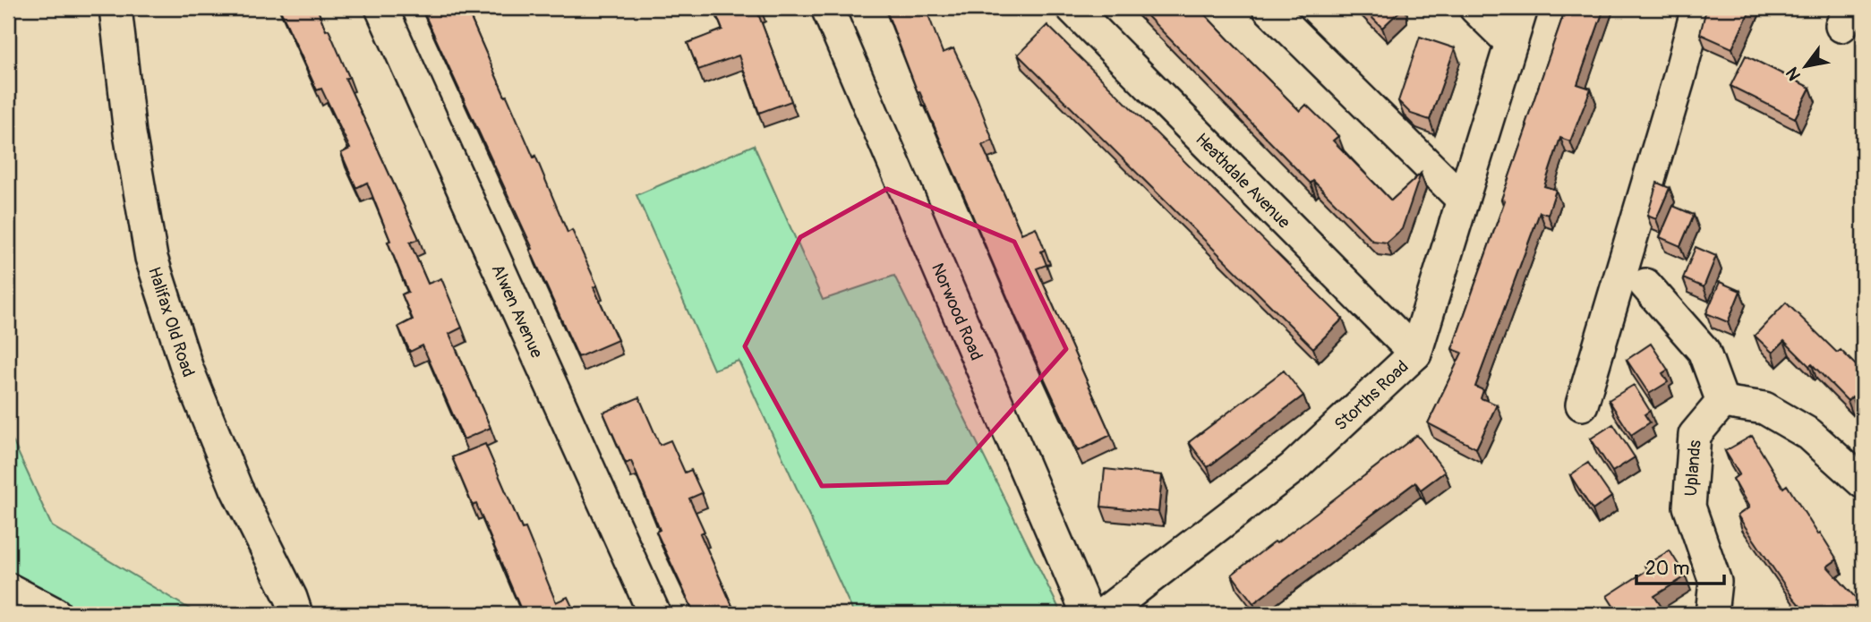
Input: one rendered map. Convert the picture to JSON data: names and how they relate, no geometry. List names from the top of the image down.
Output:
{
  "streets": {
    "street": [
      "Heathdale Avenue",
      "Alwen Avenue",
      "Norwood Road",
      "Halifax Old Road",
      "Storths Road",
      "Uplands"
    ]
  },
  "crossings": [
    ["Heathdale Avenue", "Storths Road"]
  ],
  "scale_bar": "20 m",
  "north": "bottom left"
}
